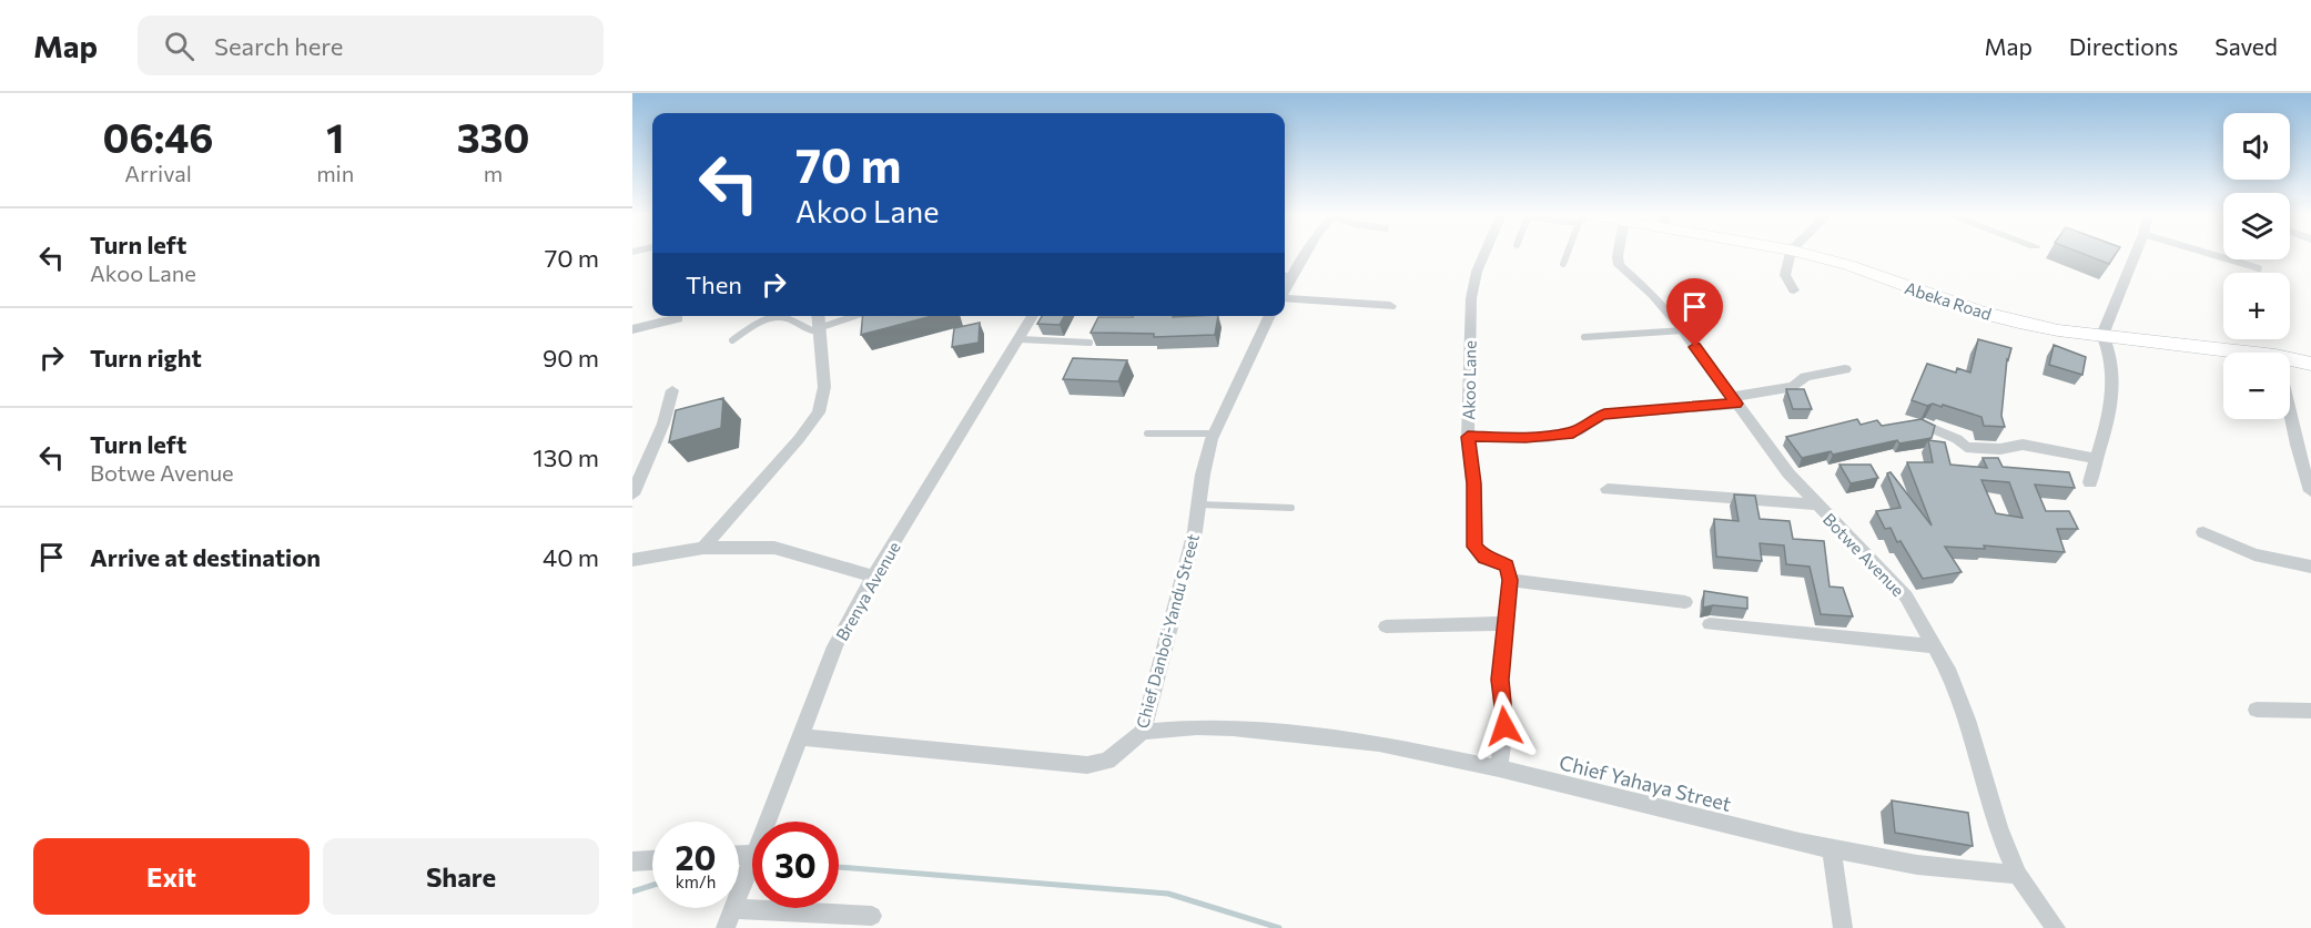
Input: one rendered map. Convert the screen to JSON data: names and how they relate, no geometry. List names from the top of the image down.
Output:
{
  "streets": {
    "street": [
      "Abeka Road",
      "Akoo Lane",
      "Botwe Avenue",
      "Brenya Avenue",
      "Chief Danboi-Yandu Street",
      "Chief Yahaya Street"
    ]
  },
  "crossings": [
    ["Botwe Avenue", "Chief Yahaya Street"],
    ["Brenya Avenue", "Chief Danboi-Yandu Street"],
    ["Chief Danboi-Yandu Street", "Chief Yahaya Street"]
  ],
  "page": {
    "header": "Map",
    "search": "Search here",
    "nav": ["Map", "Directions", "Saved"],
    "eta": [
      "06:46",
      "Arrival",
      "1",
      "min",
      "330",
      "m"
    ],
    "map_buttons": ["+", "−"],
    "turn": ["70 m", "Akoo Lane"],
    "list": [
      {
        "name": "Turn left",
        "note": "Akoo Lane",
        "value": "70 m"
      },
      {
        "name": "Turn right",
        "value": "90 m"
      },
      {
        "name": "Turn left",
        "note": "Botwe Avenue",
        "value": "130 m"
      },
      {
        "name": "Arrive at destination",
        "value": "40 m"
      }
    ],
    "then": "Then",
    "speed": "20 km/h",
    "limit": "30",
    "buttons": ["Exit", "Share"]
  }
}
